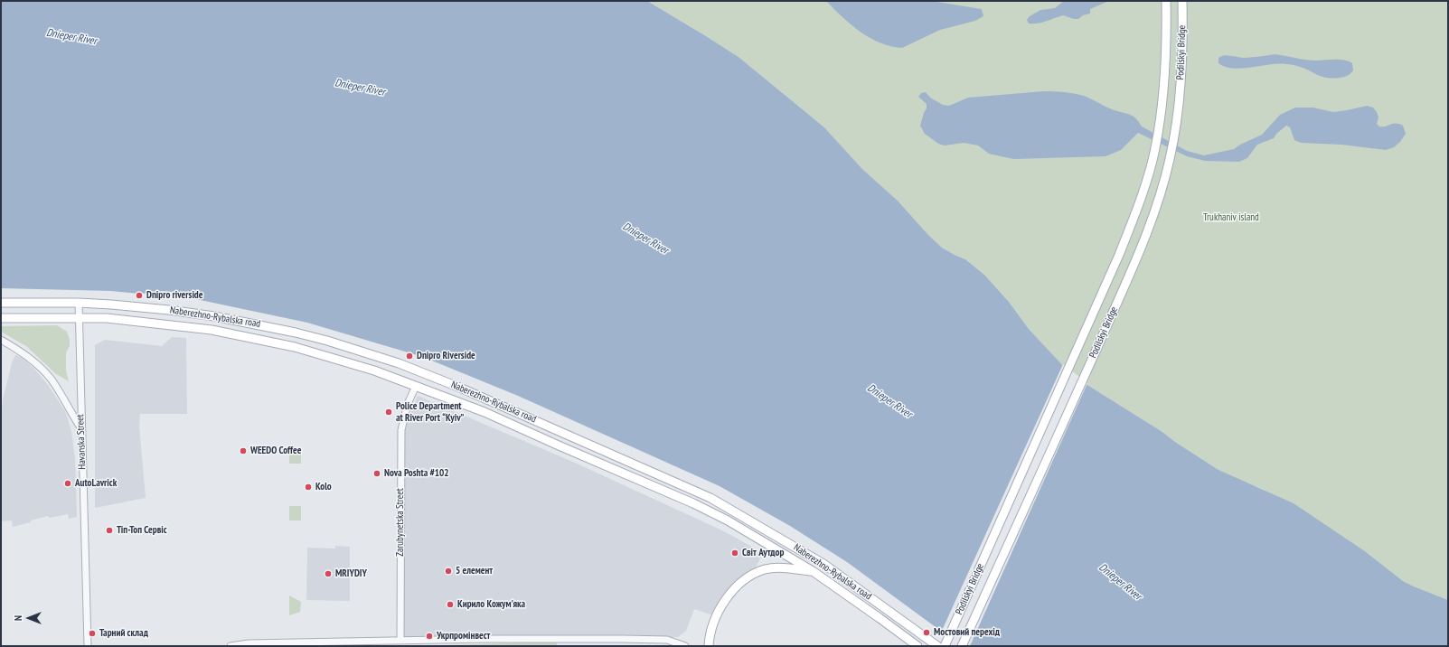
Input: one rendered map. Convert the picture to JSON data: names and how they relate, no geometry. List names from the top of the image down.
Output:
{
  "streets": {
    "main road": ["Podilskyi Bridge", "Naberezhno-Rybalska road"],
    "street": ["Havanska Street", "Zarubynetska Street"]
  },
  "crossings": [
    ["Naberezhno-Rybalska road", "Havanska Street"],
    ["Naberezhno-Rybalska road", "Zarubynetska Street"]
  ],
  "water": ["Dnieper River"],
  "parks": ["Trukhaniv island"],
  "places": [
    "Dnipro riverside",
    "Dnipro Riverside",
    "Police Department at River Port “Kyiv”",
    "WEEDO Coffee",
    "Nova Poshta #102",
    "AutoLavrick",
    "Kolo",
    "Тіп-Топ Сервіс",
    "Світ Аутдор",
    "5 елемент",
    "MRIYDIY",
    "Кирило Кожум'яка",
    "Мостовий перехід",
    "Тарний склад",
    "Укрпромінвест"
  ],
  "north": "left"
}
